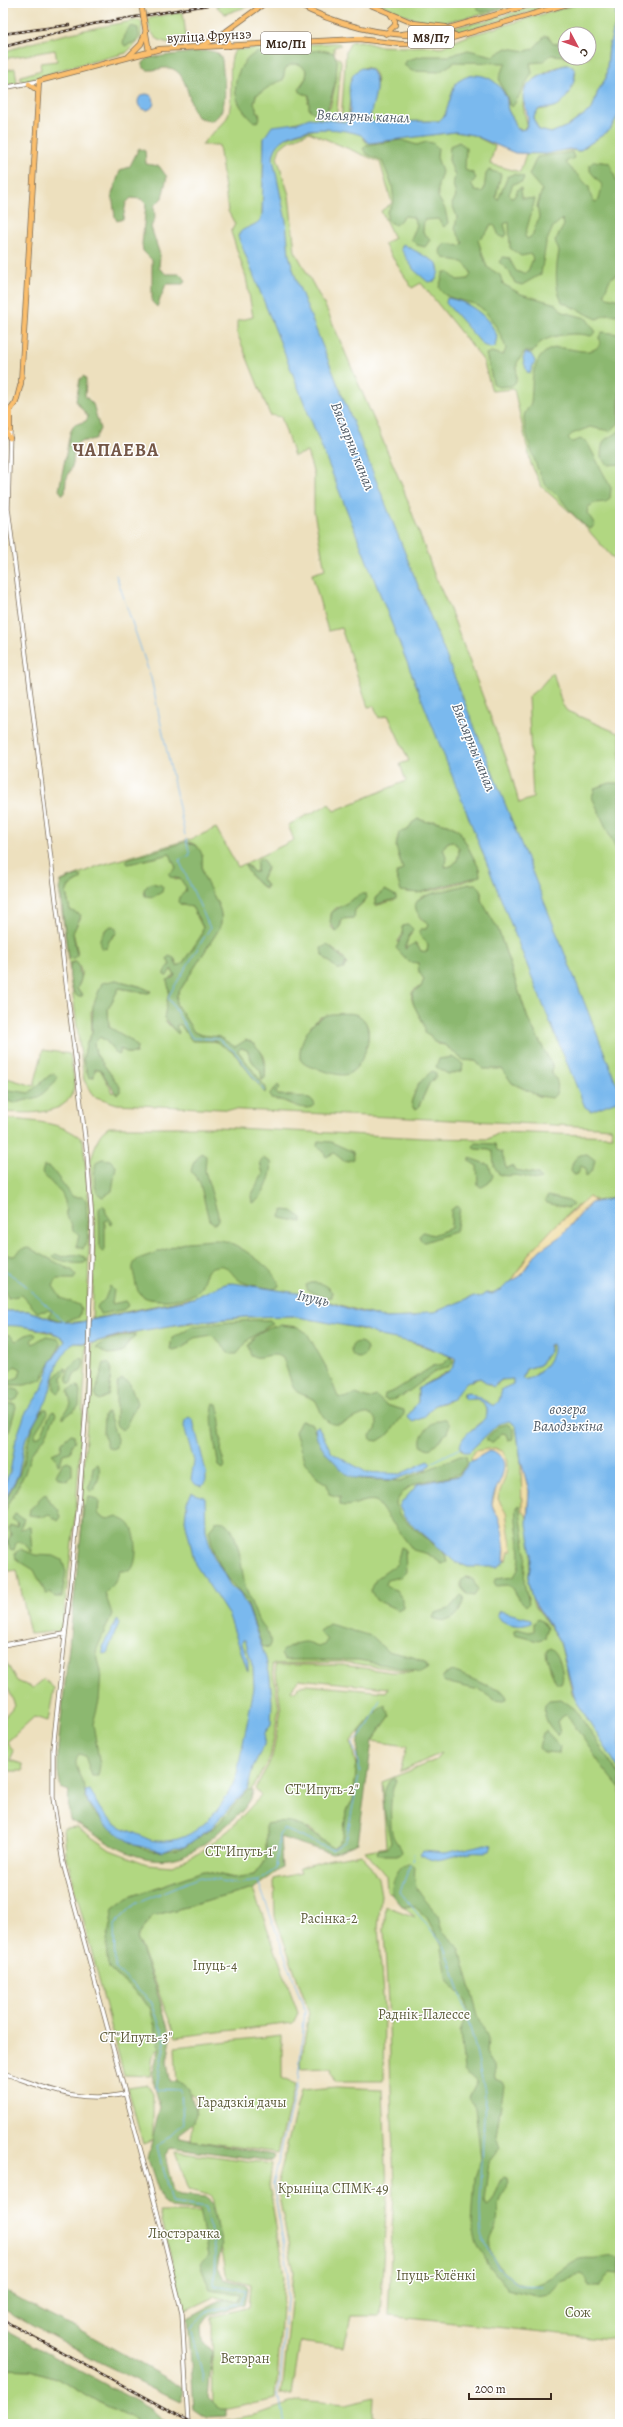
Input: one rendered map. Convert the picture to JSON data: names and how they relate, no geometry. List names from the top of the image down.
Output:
{
  "streets": {
    "main road": ["вуліца Фрунзэ", "М8/П7", "М10/П1"]
  },
  "crossings": [
    ["вуліца Фрунзэ", "М8/П7"],
    ["вуліца Фрунзэ", "М10/П1"]
  ],
  "districts": ["ЧАПАЕВА"],
  "water": ["Вяслярны канал", "Іпуць", "возера Валодзькіна"],
  "parks": [
    "СТ\"Ипуть-2\"",
    "СТ\"Ипуть-1\"",
    "Расінка-2",
    "Іпуць-4",
    "Раднік-Палессе",
    "СТ\"Ипуть-3\"",
    "Гарадзкія дачы",
    "Крыніца СПМК-49",
    "Люстэрачка",
    "Іпуць-Клёнкі",
    "Сож",
    "Ветэран"
  ],
  "scale_bar": "200 m",
  "north": "bottom right"
}
